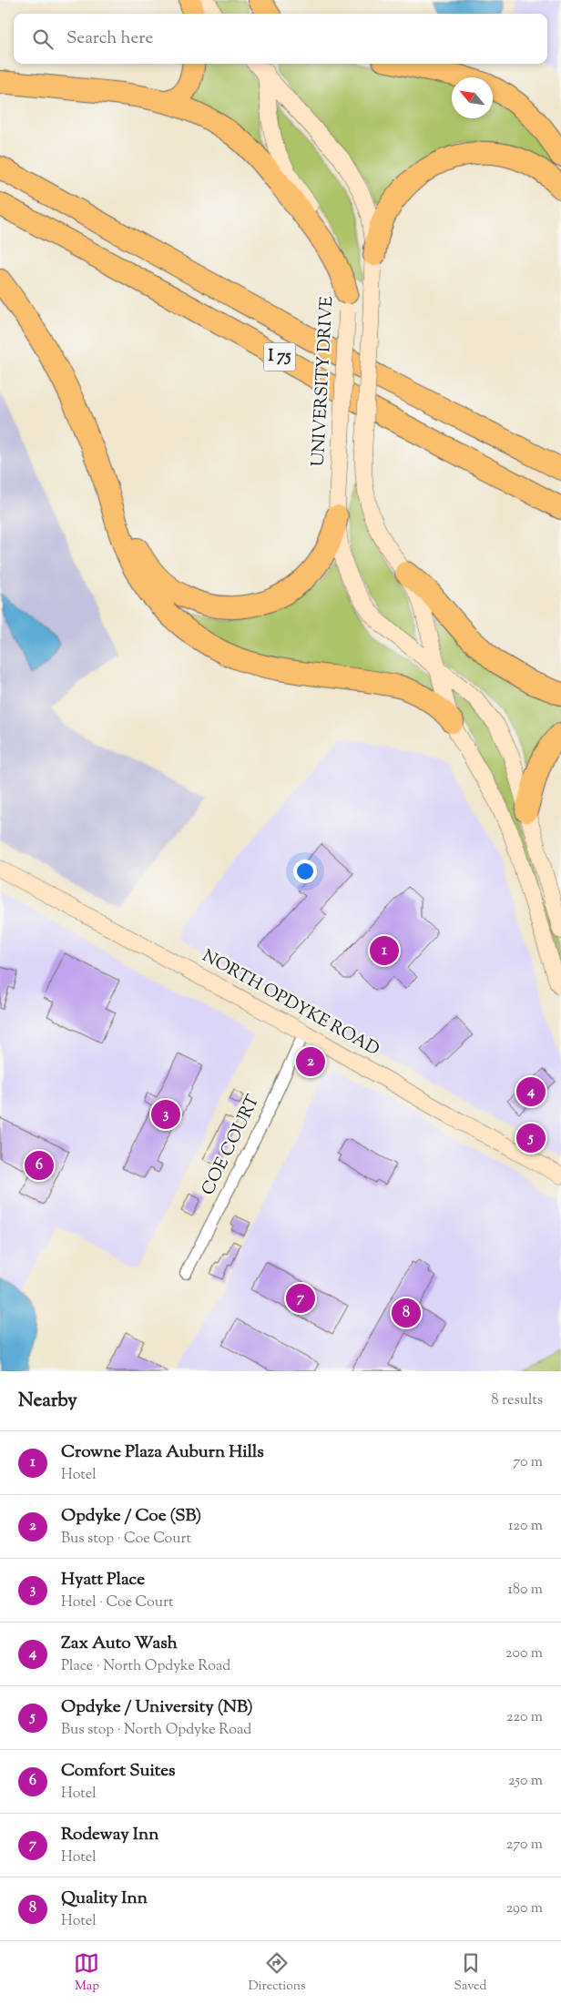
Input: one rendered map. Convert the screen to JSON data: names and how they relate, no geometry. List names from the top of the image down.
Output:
{
  "streets": {
    "highway": ["I 75"],
    "main road": ["UNIVERSITY DRIVE", "NORTH OPDYKE ROAD"],
    "street": ["COE COURT"]
  },
  "crossings": [
    ["NORTH OPDYKE ROAD", "COE COURT"]
  ],
  "north": "top left",
  "page": {
    "search": "Search here",
    "pins": [
      "1",
      "2",
      "4",
      "3",
      "5",
      "6",
      "7",
      "8"
    ],
    "heading": ["Nearby", "8 results"],
    "list": [
      {
        "mark": "1",
        "name": "Crowne Plaza Auburn Hills",
        "note": "Hotel",
        "value": "70 m"
      },
      {
        "mark": "2",
        "name": "Opdyke / Coe (SB)",
        "note": "Bus stop · Coe Court",
        "value": "120 m"
      },
      {
        "mark": "3",
        "name": "Hyatt Place",
        "note": "Hotel · Coe Court",
        "value": "180 m"
      },
      {
        "mark": "4",
        "name": "Zax Auto Wash",
        "note": "Place · North Opdyke Road",
        "value": "200 m"
      },
      {
        "mark": "5",
        "name": "Opdyke / University (NB)",
        "note": "Bus stop · North Opdyke Road",
        "value": "220 m"
      },
      {
        "mark": "6",
        "name": "Comfort Suites",
        "note": "Hotel",
        "value": "250 m"
      },
      {
        "mark": "7",
        "name": "Rodeway Inn",
        "note": "Hotel",
        "value": "270 m"
      },
      {
        "mark": "8",
        "name": "Quality Inn",
        "note": "Hotel",
        "value": "290 m"
      }
    ],
    "nav": ["Map", "Directions", "Saved"]
  }
}
